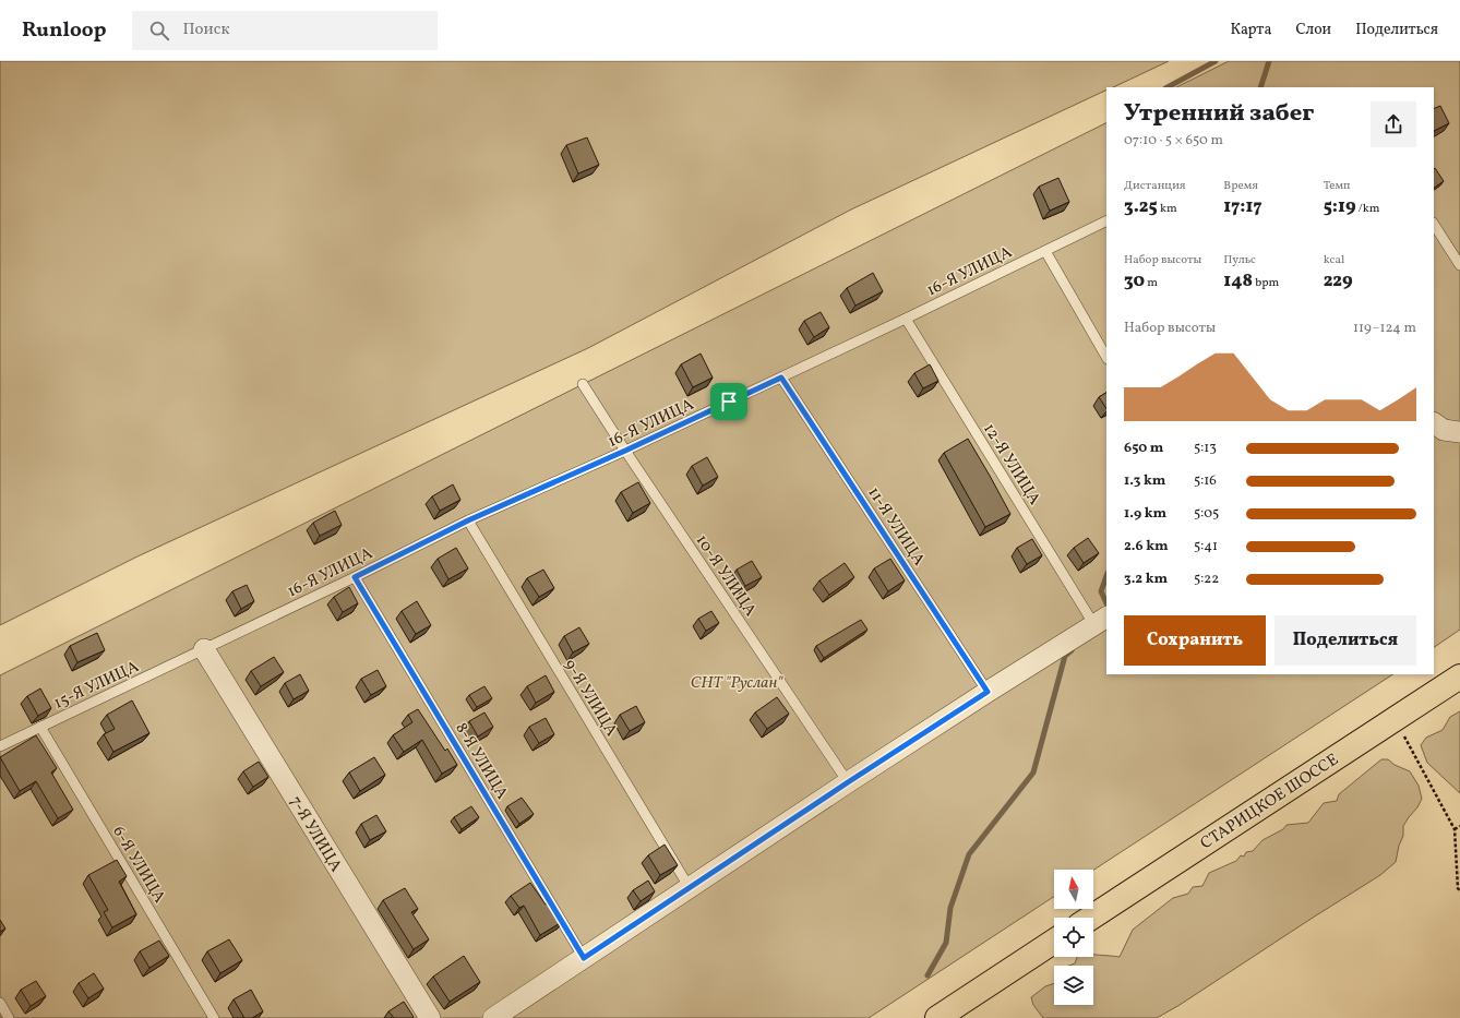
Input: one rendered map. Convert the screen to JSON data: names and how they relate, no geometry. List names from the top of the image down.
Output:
{
  "streets": {
    "main road": ["СТАРИЦКОЕ ШОССЕ"],
    "street": ["7-Я УЛИЦА"],
    "lane": [
      "16-Я УЛИЦА",
      "12-Я УЛИЦА",
      "11-Я УЛИЦА",
      "10-Я УЛИЦА",
      "15-Я УЛИЦА",
      "9-Я УЛИЦА",
      "8-Я УЛИЦА",
      "6-Я УЛИЦА"
    ]
  },
  "crossings": [
    ["16-Я УЛИЦА", "12-Я УЛИЦА"],
    ["16-Я УЛИЦА", "11-Я УЛИЦА"],
    ["16-Я УЛИЦА", "10-Я УЛИЦА"],
    ["16-Я УЛИЦА", "15-Я УЛИЦА"],
    ["16-Я УЛИЦА", "9-Я УЛИЦА"],
    ["16-Я УЛИЦА", "8-Я УЛИЦА"],
    ["16-Я УЛИЦА", "7-Я УЛИЦА"],
    ["15-Я УЛИЦА", "7-Я УЛИЦА"],
    ["15-Я УЛИЦА", "6-Я УЛИЦА"]
  ],
  "parks": ["СНТ \"Руслан\""],
  "north": "top",
  "page": {
    "header": "Runloop",
    "search": "Поиск",
    "nav": ["Карта", "Слои", "Поделиться"],
    "heading": ["Утренний забег", "07:10 · 5 × 650 m"],
    "stats": [
      ["Дистанция", "3.25 km"],
      ["Время", "17:17"],
      ["Темп", "5:19 /km"],
      ["Набор высоты", "30 m"],
      ["Пульс", "148 bpm"],
      ["kcal", "229"]
    ],
    "chart": ["Набор высоты", "119–124 m"],
    "list": [
      {
        "name": "650 m",
        "note": "5:13"
      },
      {
        "name": "1.3 km",
        "note": "5:16"
      },
      {
        "name": "1.9 km",
        "note": "5:05"
      },
      {
        "name": "2.6 km",
        "note": "5:41"
      },
      {
        "name": "3.2 km",
        "note": "5:22"
      }
    ],
    "buttons": ["Сохранить", "Поделиться"]
  }
}
